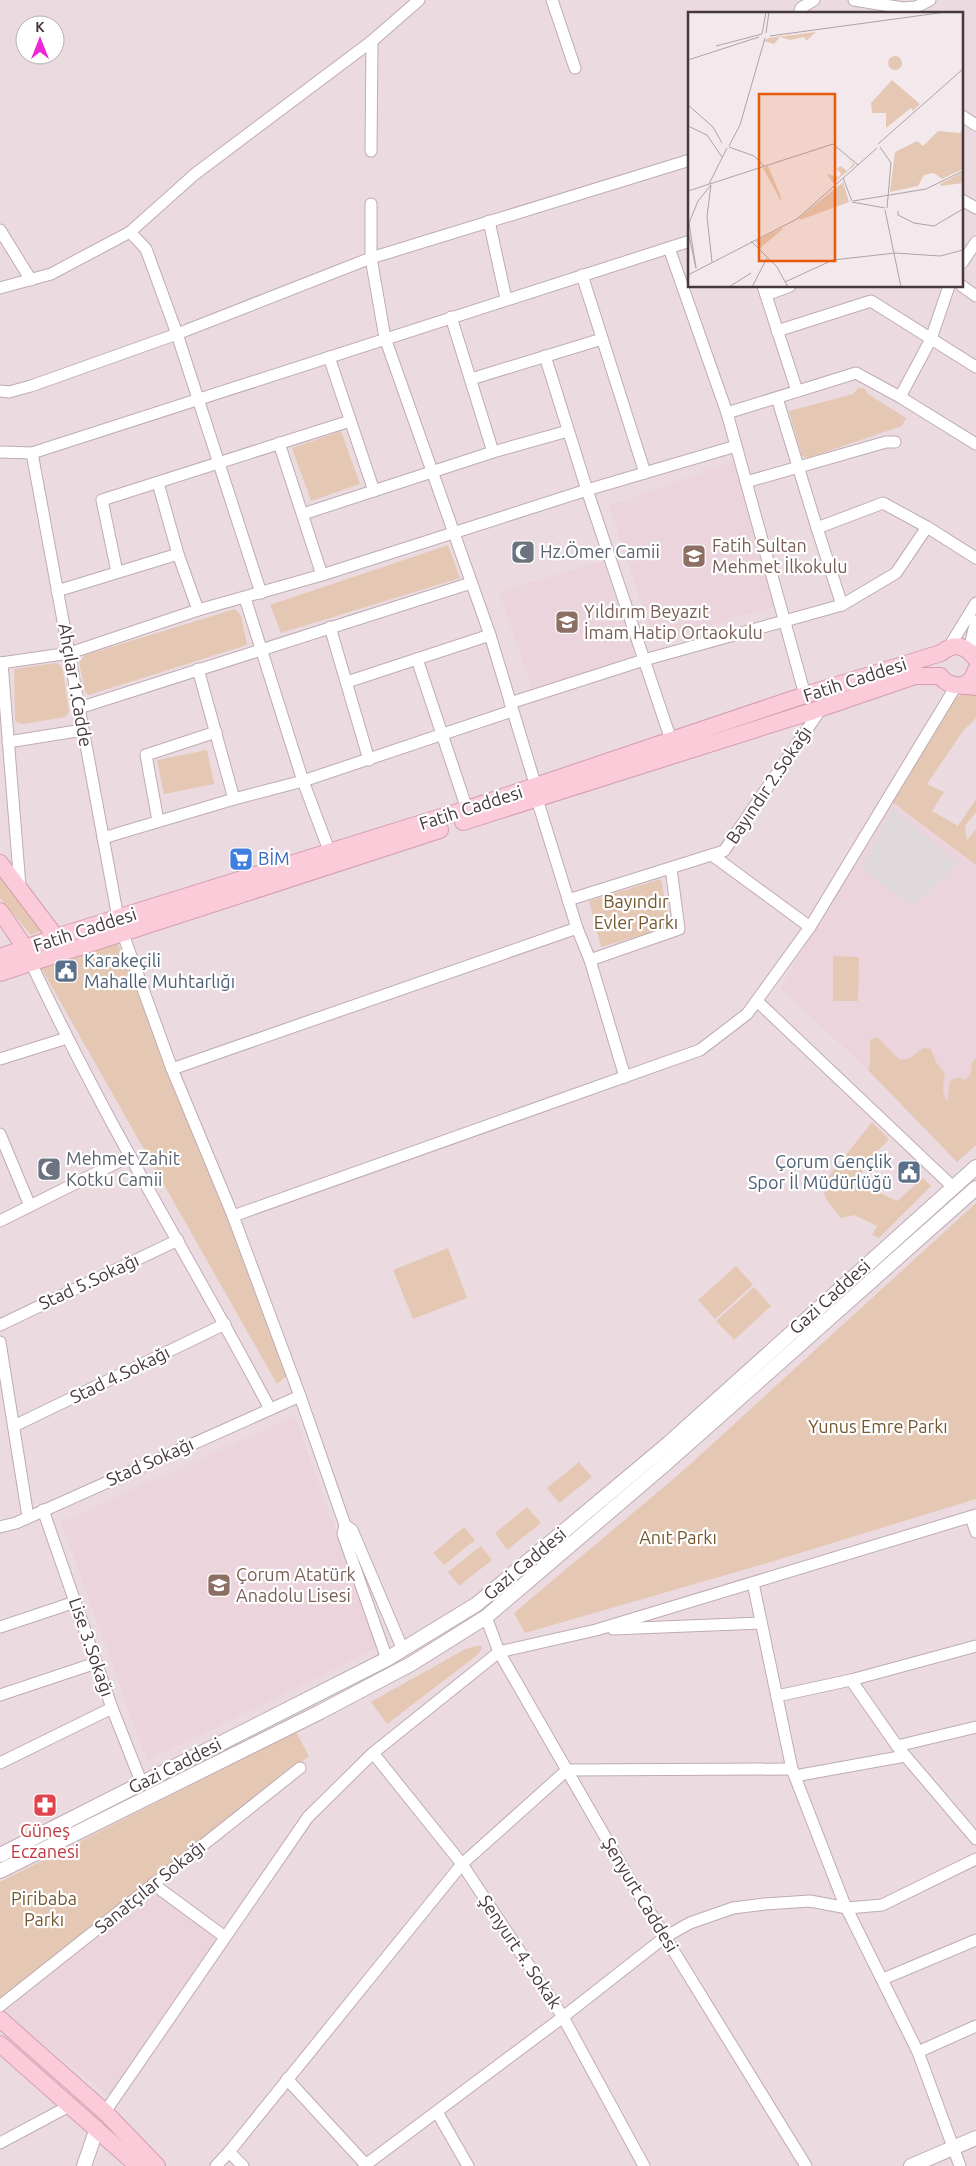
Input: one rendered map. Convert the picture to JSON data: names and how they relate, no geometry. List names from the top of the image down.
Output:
{
  "streets": {
    "main road": ["Fatih Caddesi"],
    "street": [
      "Ahçılar 1.Cadde",
      "Bayındır 2.Sokağı",
      "Stad 5.Sokağı",
      "Gazi Caddesi",
      "Stad 4.Sokağı",
      "Stad Sokağı",
      "Lise 3.Sokağı",
      "Sanatçılar Sokağı",
      "Şenyurt Caddesi",
      "Şenyurt 4. Sokak"
    ]
  },
  "crossings": [
    ["Fatih Caddesi", "Ahçılar 1.Cadde"],
    ["Fatih Caddesi", "Bayındır 2.Sokağı"],
    ["Ahçılar 1.Cadde", "Stad Sokağı"],
    ["Gazi Caddesi", "Lise 3.Sokağı"],
    ["Gazi Caddesi", "Şenyurt Caddesi"],
    ["Stad Sokağı", "Lise 3.Sokağı"]
  ],
  "parks": [
    "Bayındır Evler Parkı",
    "Yunus Emre Parkı",
    "Anıt Parkı",
    "Piribaba Parkı"
  ],
  "places": {
    "mosque": ["Hz.Ömer Camii", "Mehmet Zahit Kotku Camii"],
    "school or university": ["Fatih Sultan Mehmet İlkokulu", "Yıldırım Beyazıt İmam Hatip Ortaokulu", "Çorum Atatürk Anadolu Lisesi"],
    "supermarket": ["BİM"],
    "public building": ["Karakeçili Mahalle Muhtarlığı", "Çorum Gençlik Spor İl Müdürlüğü"],
    "pharmacy": ["Güneş Eczanesi"]
  },
  "north": "top"
}
